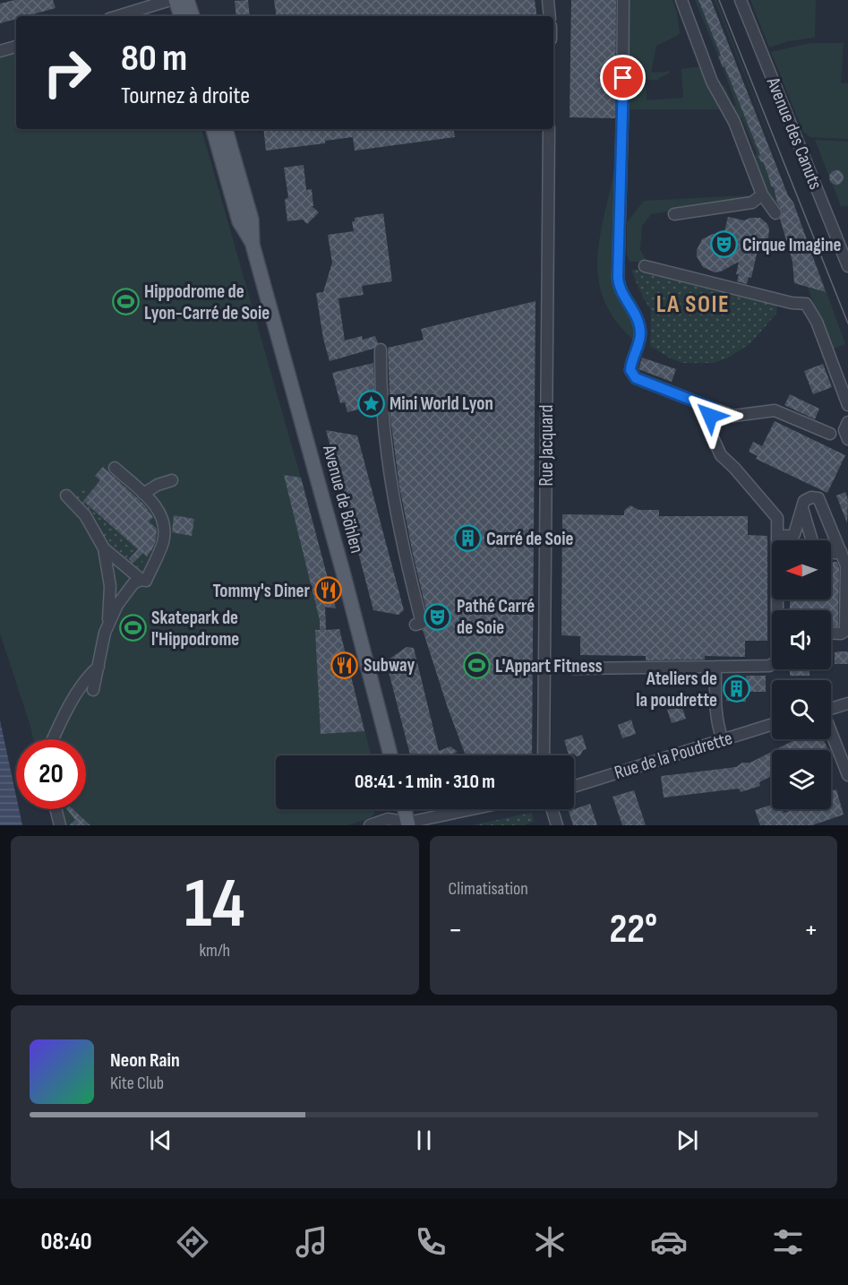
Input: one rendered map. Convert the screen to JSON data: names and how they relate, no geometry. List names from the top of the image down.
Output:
{
  "streets": {
    "main road": ["Avenue de Böhlen"],
    "street": ["Avenue des Canuts", "Rue Jacquard", "Rue de la Poudrette"]
  },
  "districts": ["LA SOIE"],
  "places": {
    "theatre": ["Cirque Imagine", "Pathé Carré de Soie"],
    "sports": ["Hippodrome de Lyon-Carré de Soie", "Skatepark de l'Hippodrome", "L'Appart Fitness"],
    "place": ["Mini World Lyon"],
    "building": ["Carré de Soie", "Ateliers de la poudrette"],
    "restaurant": ["Tommy's Diner", "Subway"]
  },
  "north": "left",
  "page": {
    "turn": ["80 m", "Tournez à droite"],
    "limit": "20",
    "trip": "08:41 · 1 min · 310 m",
    "tile": [
      ["14", "km/h"],
      "Climatisation"
    ],
    "heat": ["−", "22°", "+"],
    "song": ["Neon Rain", "Kite Club"],
    "tabs": "08:40"
  }
}
